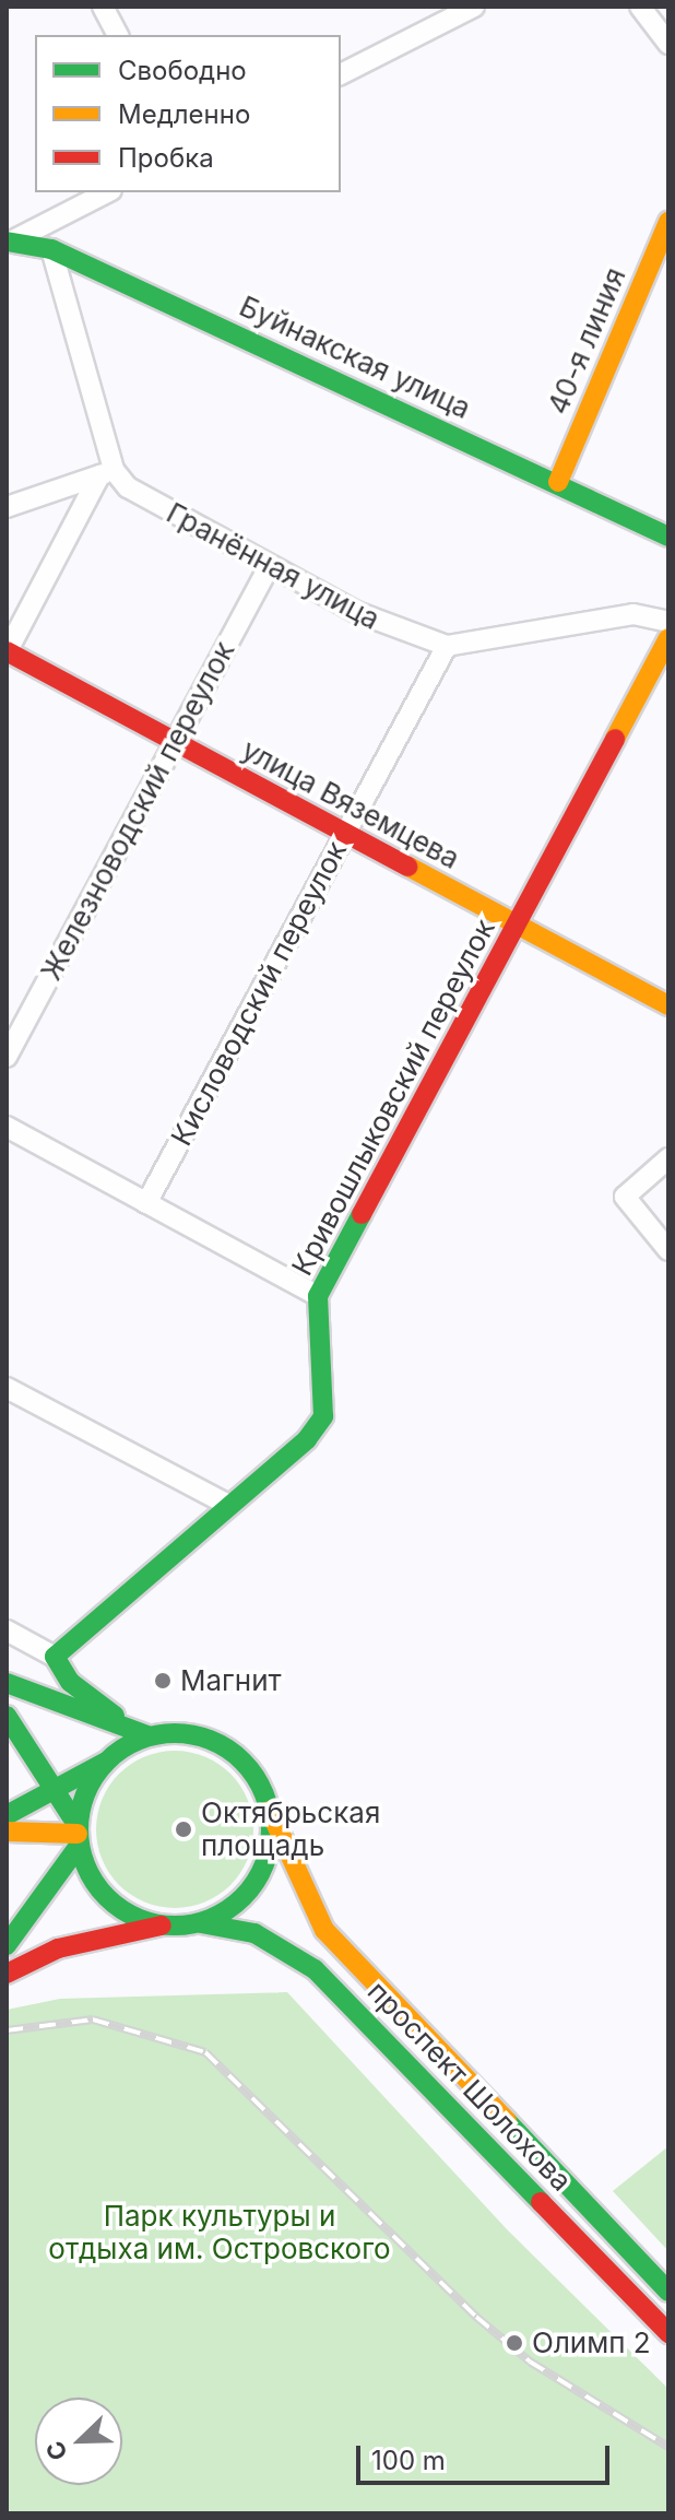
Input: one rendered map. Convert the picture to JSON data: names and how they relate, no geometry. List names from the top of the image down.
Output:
{
  "streets": {
    "street": [
      "40-я линия",
      "Буйнакская улица",
      "Гранённая улица",
      "улица Вяземцева",
      "Железноводский переулок",
      "Кисловодский переулок",
      "Кривошлыковский переулок",
      "проспект Шолохова"
    ]
  },
  "crossings": [
    ["40-я линия", "Буйнакская улица"],
    ["Гранённая улица", "Железноводский переулок"],
    ["Гранённая улица", "Кисловодский переулок"],
    ["улица Вяземцева", "Железноводский переулок"],
    ["улица Вяземцева", "Кисловодский переулок"],
    ["улица Вяземцева", "Кривошлыковский переулок"]
  ],
  "parks": ["Парк культуры и отдыха им. Островского"],
  "places": ["Магнит", "Октябрьская площадь", "Олимп 2"],
  "legend": ["Свободно", "Медленно", "Пробка"],
  "scale_bar": "100 m",
  "north": "bottom left"
}
